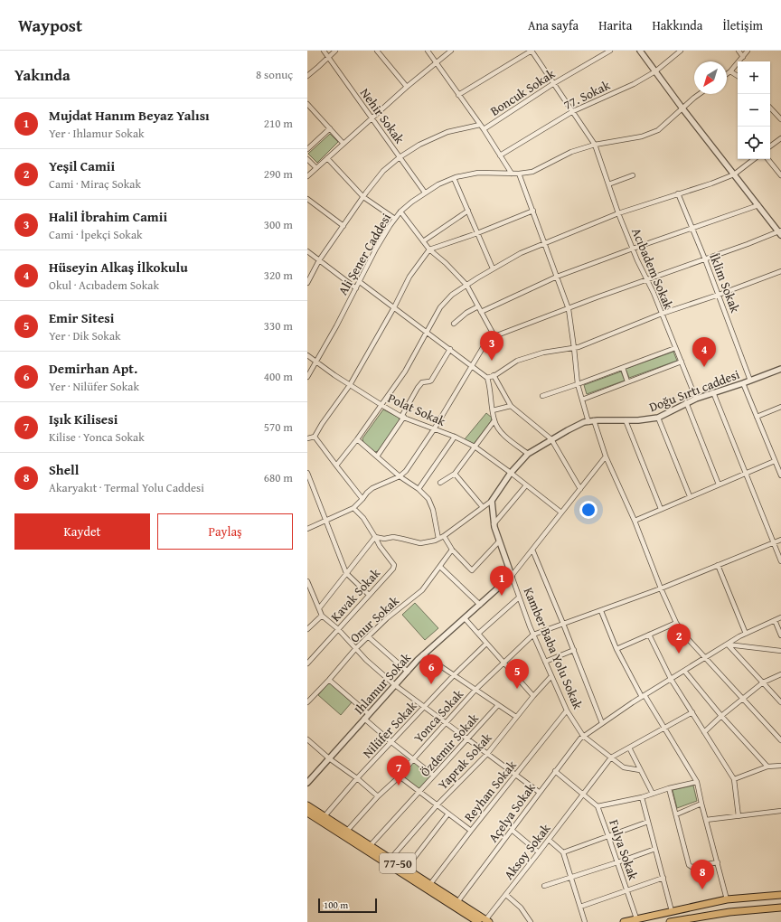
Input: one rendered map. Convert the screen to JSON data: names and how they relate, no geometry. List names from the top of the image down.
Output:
{
  "streets": {
    "main road": ["77-50"],
    "street": [
      "Boncuk Sokak",
      "77. Sokak",
      "Nehir Sokak",
      "Ali Şener Caddesi",
      "Acıbadem Sokak",
      "İklim Sokak",
      "Doğu Sırtı caddesi",
      "Polat Sokak",
      "Kavak Sokak",
      "Onur Sokak",
      "Kamber Baba Yolu Sokak",
      "Ihlamur Sokak",
      "Yonca Sokak",
      "Nilüfer Sokak",
      "Özdemir Sokak",
      "Yaprak Sokak",
      "Reyhan Sokak",
      "Açelya Sokak",
      "Fulya Sokak",
      "Aksoy Sokak"
    ]
  },
  "crossings": [
    ["Boncuk Sokak", "Acıbadem Sokak"],
    ["77. Sokak", "Acıbadem Sokak"],
    ["Nehir Sokak", "Ali Şener Caddesi"],
    ["Ali Şener Caddesi", "Acıbadem Sokak"],
    ["Ali Şener Caddesi", "Polat Sokak"],
    ["Acıbadem Sokak", "Doğu Sırtı caddesi"],
    ["İklim Sokak", "Doğu Sırtı caddesi"],
    ["Doğu Sırtı caddesi", "Polat Sokak"],
    ["Doğu Sırtı caddesi", "Kamber Baba Yolu Sokak"],
    ["Kamber Baba Yolu Sokak", "Ihlamur Sokak"],
    ["Kamber Baba Yolu Sokak", "Yonca Sokak"],
    ["Kamber Baba Yolu Sokak", "Yaprak Sokak"],
    ["Kamber Baba Yolu Sokak", "Reyhan Sokak"],
    ["Kamber Baba Yolu Sokak", "Açelya Sokak"],
    ["Kamber Baba Yolu Sokak", "Aksoy Sokak"],
    ["Yonca Sokak", "77-50"],
    ["Nilüfer Sokak", "77-50"],
    ["Özdemir Sokak", "77-50"],
    ["Yaprak Sokak", "77-50"],
    ["Reyhan Sokak", "77-50"],
    ["Açelya Sokak", "Fulya Sokak"],
    ["Açelya Sokak", "77-50"],
    ["Fulya Sokak", "Aksoy Sokak"],
    ["Aksoy Sokak", "77-50"]
  ],
  "scale_bar": "100 m",
  "north": "bottom left",
  "page": {
    "header": "Waypost",
    "nav": [
      "Ana sayfa",
      "Harita",
      "Hakkında",
      "İletişim"
    ],
    "heading": ["Yakında", "8 sonuç"],
    "map_buttons": ["+", "−"],
    "list": [
      {
        "mark": "1",
        "name": "Mujdat Hanım Beyaz Yalısı",
        "note": "Yer · Ihlamur Sokak",
        "value": "210 m"
      },
      {
        "mark": "2",
        "name": "Yeşil Camii",
        "note": "Cami · Miraç Sokak",
        "value": "290 m"
      },
      {
        "mark": "3",
        "name": "Halil İbrahim Camii",
        "note": "Cami · İpekçi Sokak",
        "value": "300 m"
      },
      {
        "mark": "4",
        "name": "Hüseyin Alkaş İlkokulu",
        "note": "Okul · Acıbadem Sokak",
        "value": "320 m"
      },
      {
        "mark": "5",
        "name": "Emir Sitesi",
        "note": "Yer · Dik Sokak",
        "value": "330 m"
      },
      {
        "mark": "6",
        "name": "Demirhan Apt.",
        "note": "Yer · Nilüfer Sokak",
        "value": "400 m"
      },
      {
        "mark": "7",
        "name": "Işık Kilisesi",
        "note": "Kilise · Yonca Sokak",
        "value": "570 m"
      },
      {
        "mark": "8",
        "name": "Shell",
        "note": "Akaryakıt · Termal Yolu Caddesi",
        "value": "680 m"
      }
    ],
    "pins": [
      "3",
      "4",
      "1",
      "2",
      "6",
      "5",
      "7",
      "8"
    ],
    "buttons": ["Kaydet", "Paylaş"],
    "scale": "100 m"
  }
}
